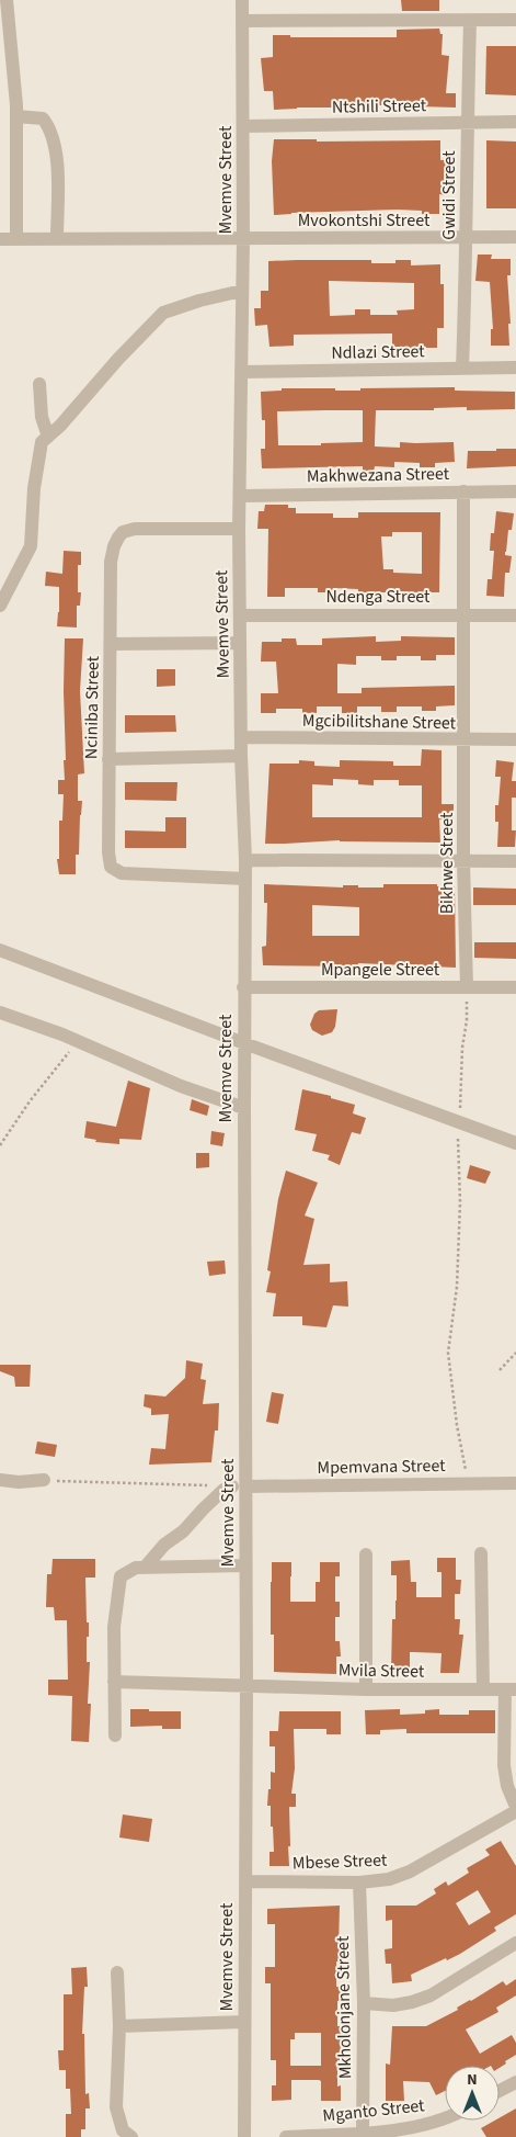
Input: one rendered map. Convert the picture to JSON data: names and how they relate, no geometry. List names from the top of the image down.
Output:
{
  "streets": {
    "street": [
      "Ntshili Street",
      "Mvemve Street",
      "Gwidi Street",
      "Mvokontshi Street",
      "Ndlazi Street",
      "Makhwezana Street",
      "Ndenga Street",
      "Nciniba Street",
      "Mgcibilitshane Street",
      "Bikhwe Street",
      "Mpangele Street",
      "Mpemvana Street",
      "Mvila Street",
      "Mbese Street",
      "Mkholonjane Street",
      "Mganto Street"
    ]
  },
  "crossings": [
    ["Ntshili Street", "Mvemve Street"],
    ["Ntshili Street", "Gwidi Street"],
    ["Mvemve Street", "Mvokontshi Street"],
    ["Mvemve Street", "Ndlazi Street"],
    ["Mvemve Street", "Makhwezana Street"],
    ["Mvemve Street", "Ndenga Street"],
    ["Mvemve Street", "Nciniba Street"],
    ["Mvemve Street", "Mgcibilitshane Street"],
    ["Mvemve Street", "Mpangele Street"],
    ["Mvemve Street", "Mpemvana Street"],
    ["Mvemve Street", "Mvila Street"],
    ["Mvemve Street", "Mbese Street"],
    ["Gwidi Street", "Mvokontshi Street"],
    ["Gwidi Street", "Ndlazi Street"],
    ["Makhwezana Street", "Bikhwe Street"],
    ["Ndenga Street", "Bikhwe Street"],
    ["Mgcibilitshane Street", "Bikhwe Street"],
    ["Bikhwe Street", "Mpangele Street"],
    ["Mbese Street", "Mkholonjane Street"],
    ["Mkholonjane Street", "Mganto Street"]
  ],
  "north": "top"
}
